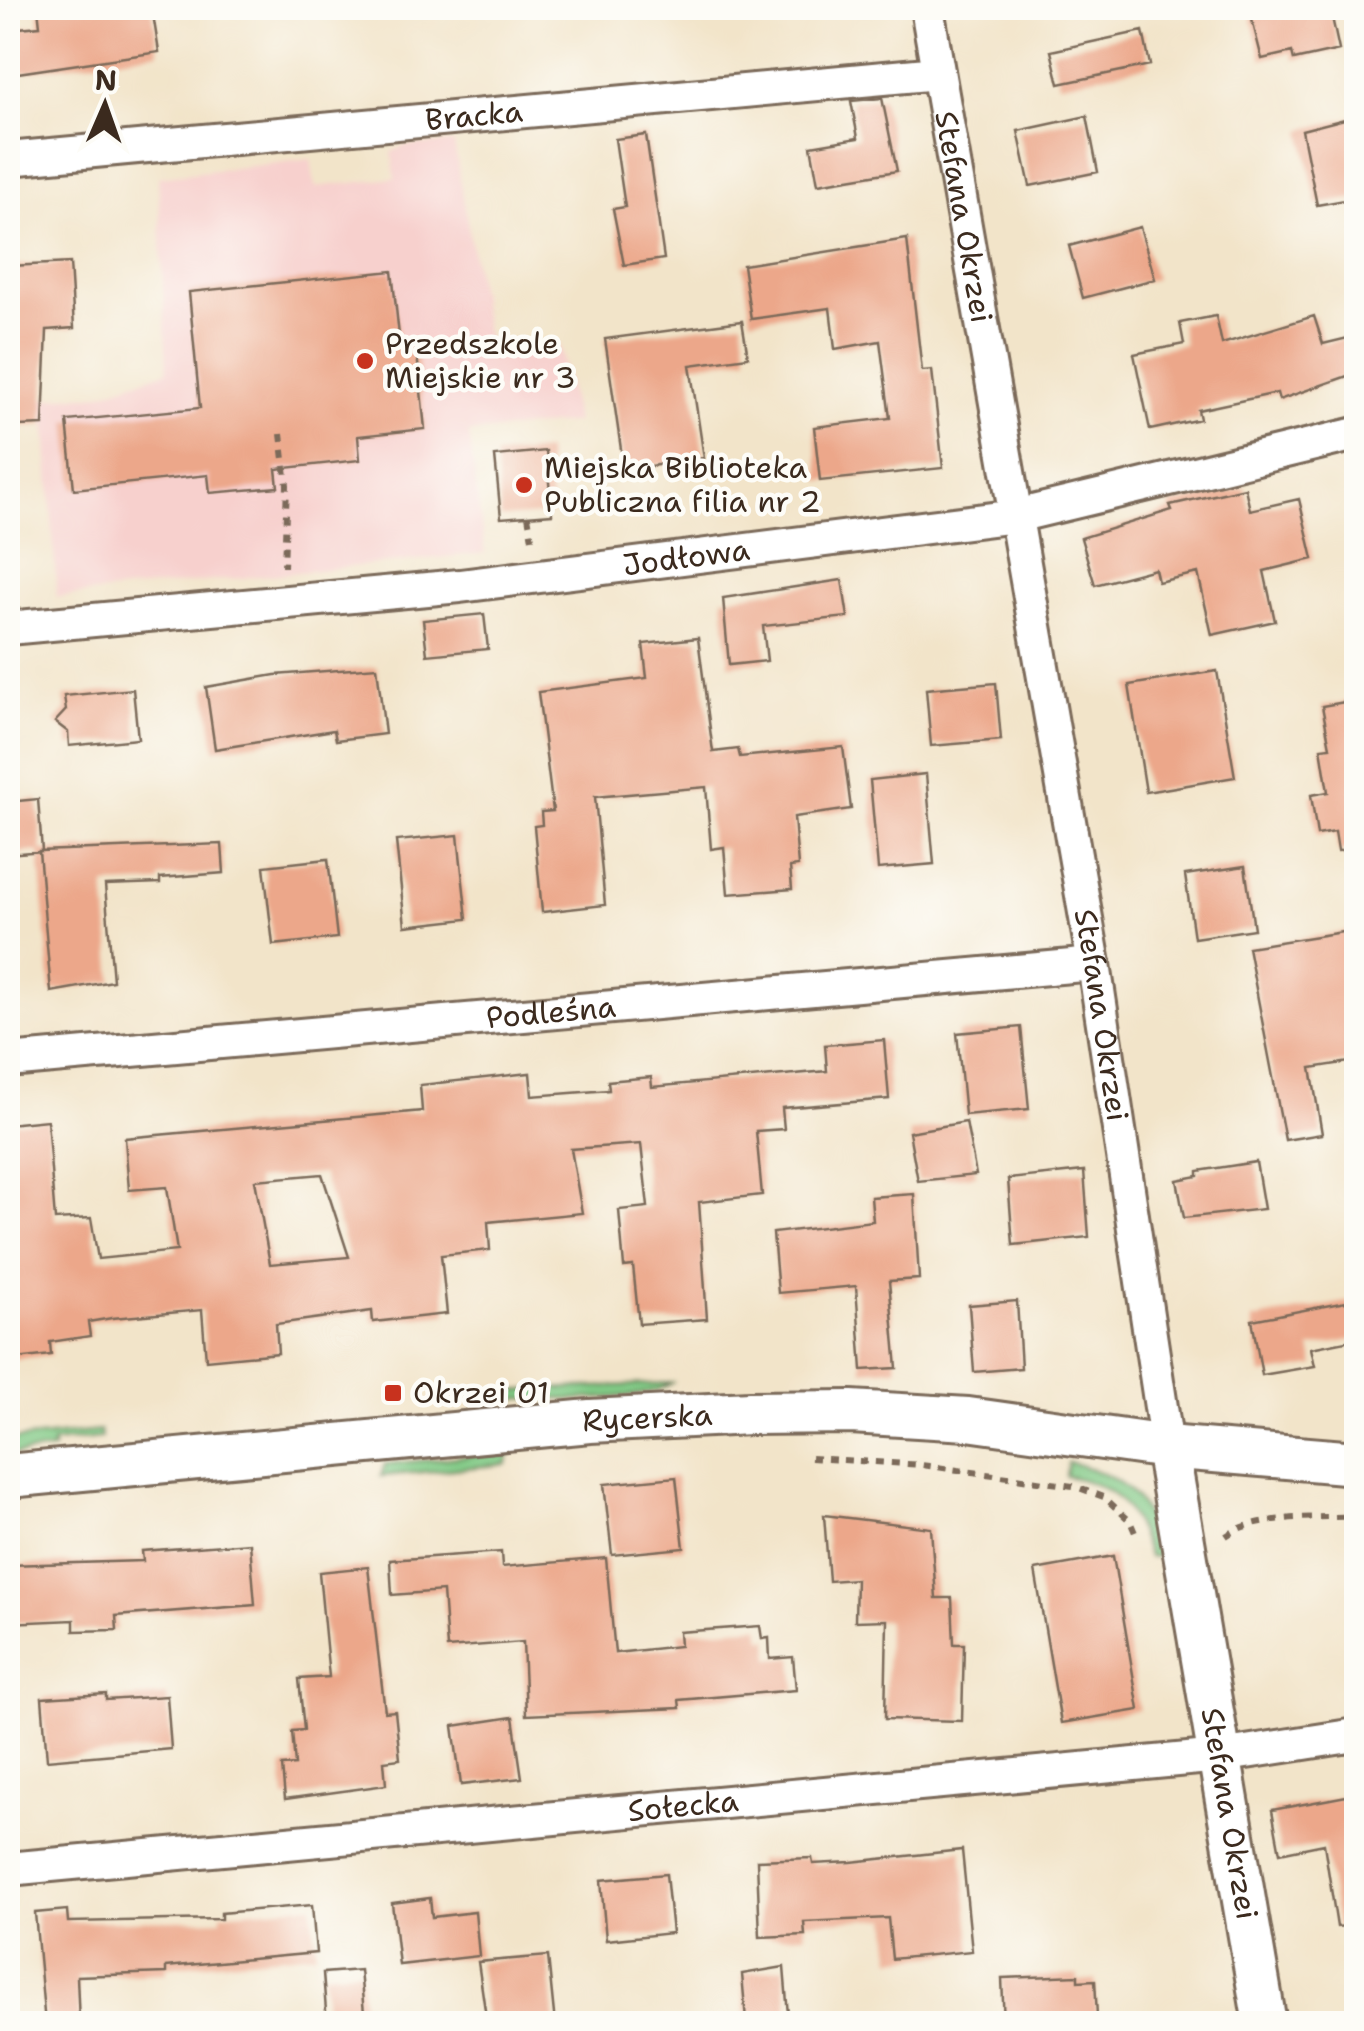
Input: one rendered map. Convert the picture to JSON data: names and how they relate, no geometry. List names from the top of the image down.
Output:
{
  "streets": {
    "street": [
      "Bracka",
      "Stefana Okrzei",
      "Jodłowa",
      "Podleśna",
      "Rycerska",
      "Sołecka"
    ]
  },
  "crossings": [
    ["Bracka", "Stefana Okrzei"],
    ["Stefana Okrzei", "Jodłowa"],
    ["Stefana Okrzei", "Podleśna"],
    ["Stefana Okrzei", "Rycerska"],
    ["Stefana Okrzei", "Sołecka"]
  ],
  "places": {
    "other": ["Przedszkole Miejskie nr 3", "Miejska Biblioteka Publiczna filia nr 2"],
    "transit": ["Okrzei 01"]
  },
  "north": "top"
}
